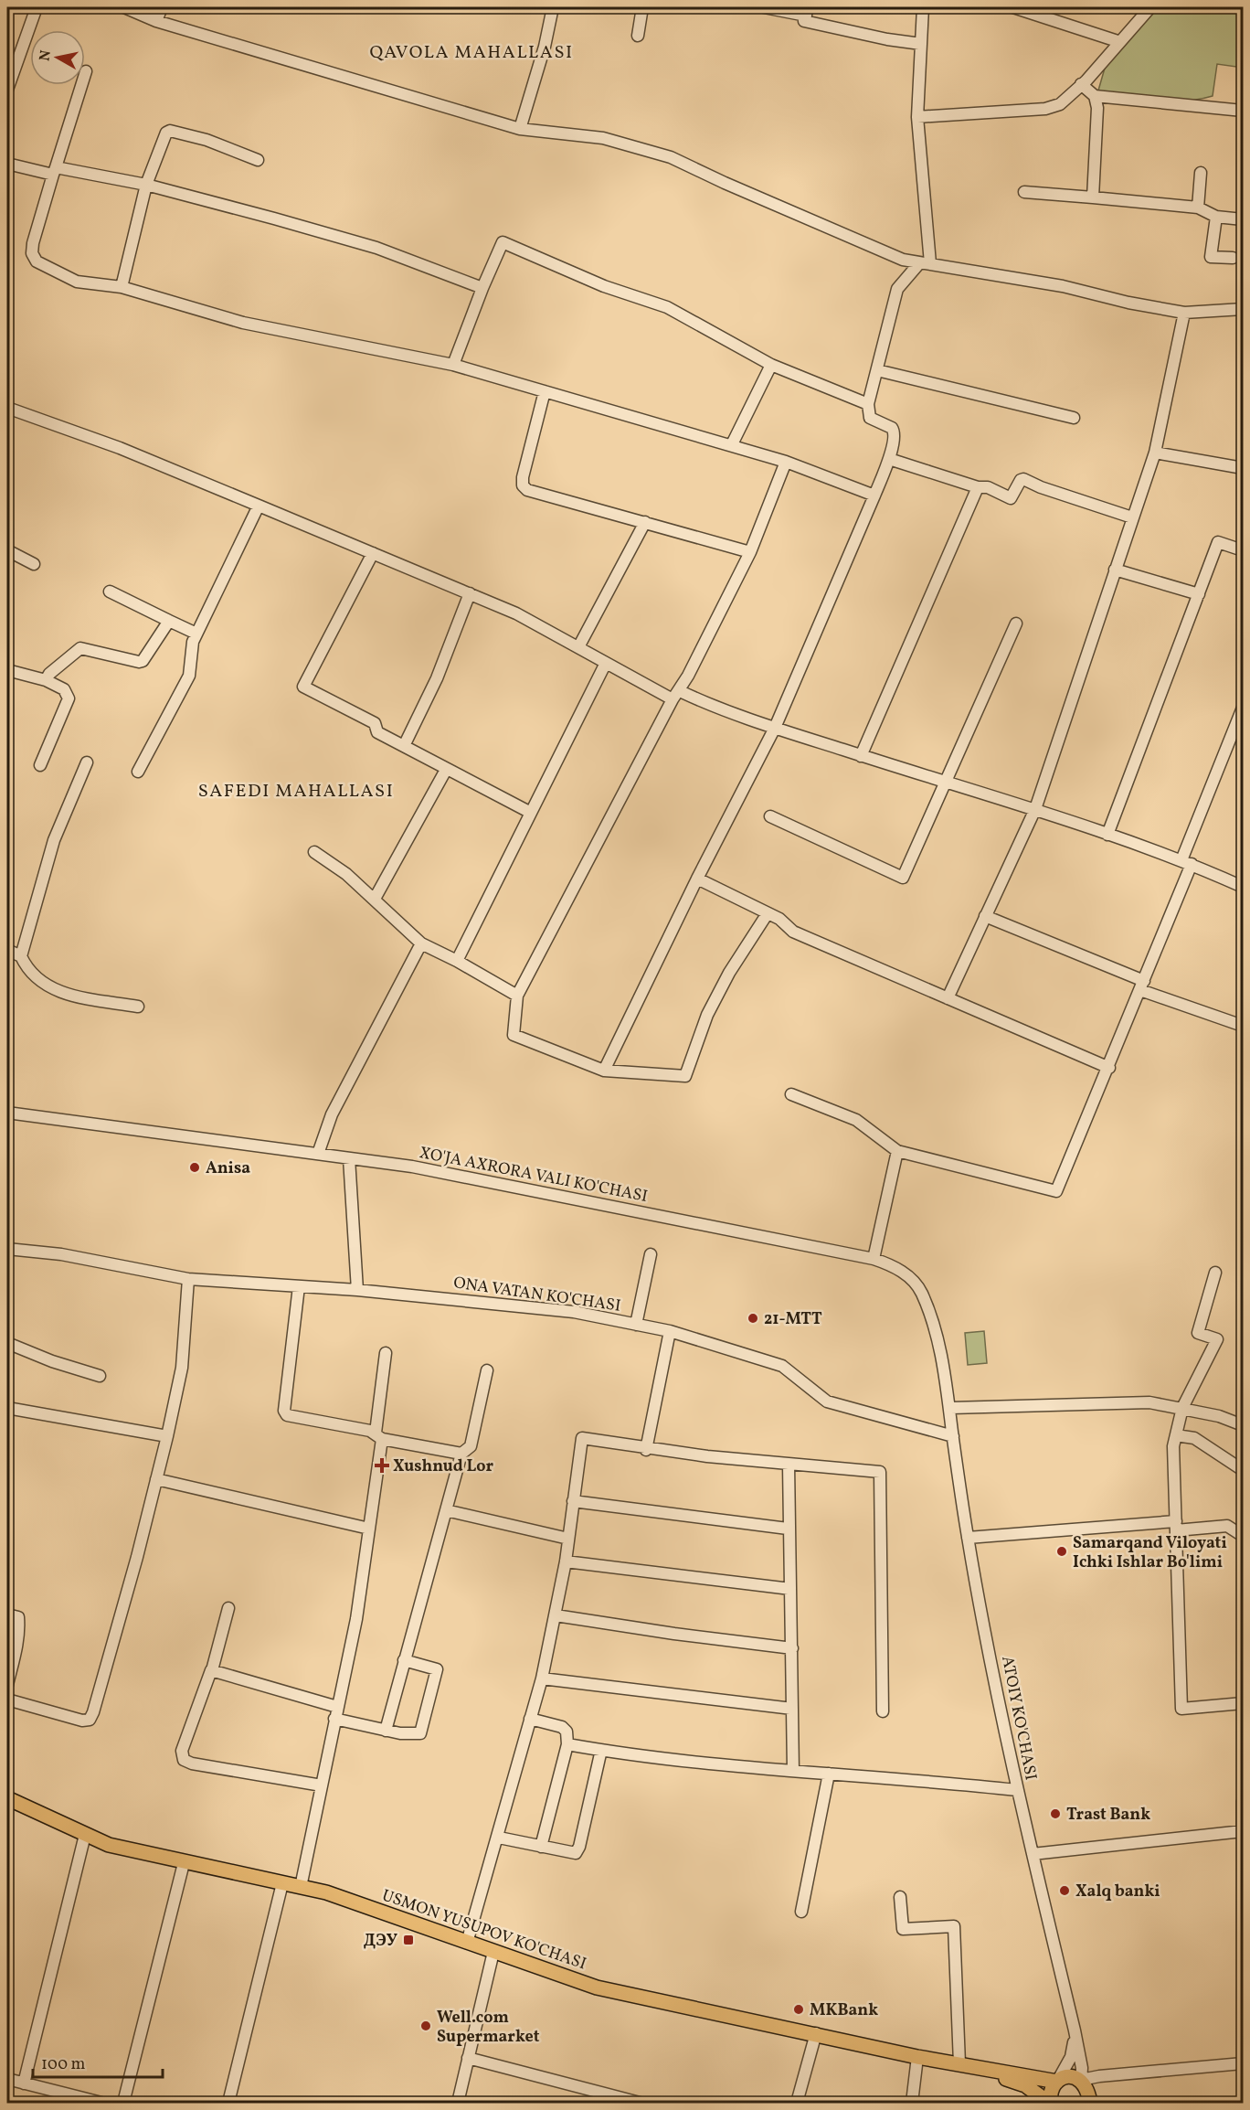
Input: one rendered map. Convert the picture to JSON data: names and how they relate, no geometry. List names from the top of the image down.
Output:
{
  "streets": {
    "main road": ["USMON YUSUPOV KO'CHASI"],
    "street": ["XO'JA AXRORA VALI KO'CHASI", "ONA VATAN KO'CHASI", "ATOIY KO'CHASI"]
  },
  "crossings": [
    ["XO'JA AXRORA VALI KO'CHASI", "ATOIY KO'CHASI"],
    ["ONA VATAN KO'CHASI", "ATOIY KO'CHASI"],
    ["ATOIY KO'CHASI", "USMON YUSUPOV KO'CHASI"]
  ],
  "districts": ["QAVOLA MAHALLASI", "SAFEDI MAHALLASI"],
  "places": {
    "other": [
      "Anisa",
      "21-MTT",
      "Samarqand Viloyati Ichki Ishlar Bo'limi",
      "Trast Bank",
      "Xalq banki",
      "MKBank",
      "Well.com Supermarket"
    ],
    "health": ["Xushnud Lor"],
    "transit": ["ДЭУ"]
  },
  "scale_bar": "100 m",
  "north": "left"
}
